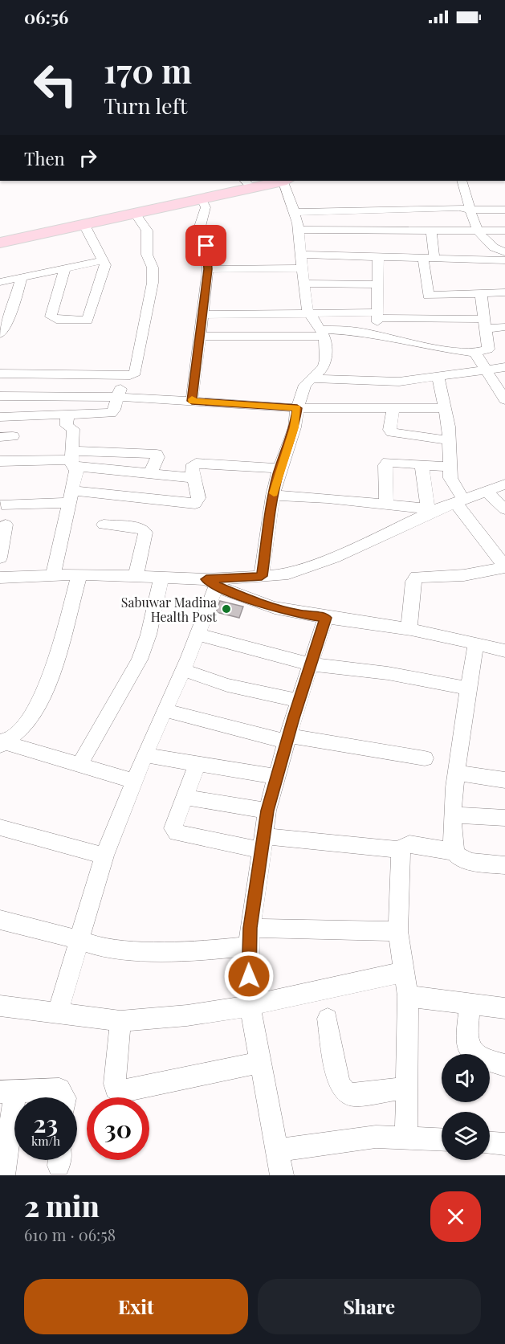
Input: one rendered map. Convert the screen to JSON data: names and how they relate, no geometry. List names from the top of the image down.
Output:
{
  "places": ["Sabuwar Madina Health Post"],
  "page": {
    "status": "06:56",
    "turn": ["170 m", "Turn left"],
    "then": "Then",
    "speed": "23 km/h",
    "limit": "30",
    "heading": ["2 min", "610 m · 06:58"],
    "buttons": ["Exit", "Share"]
  }
}
